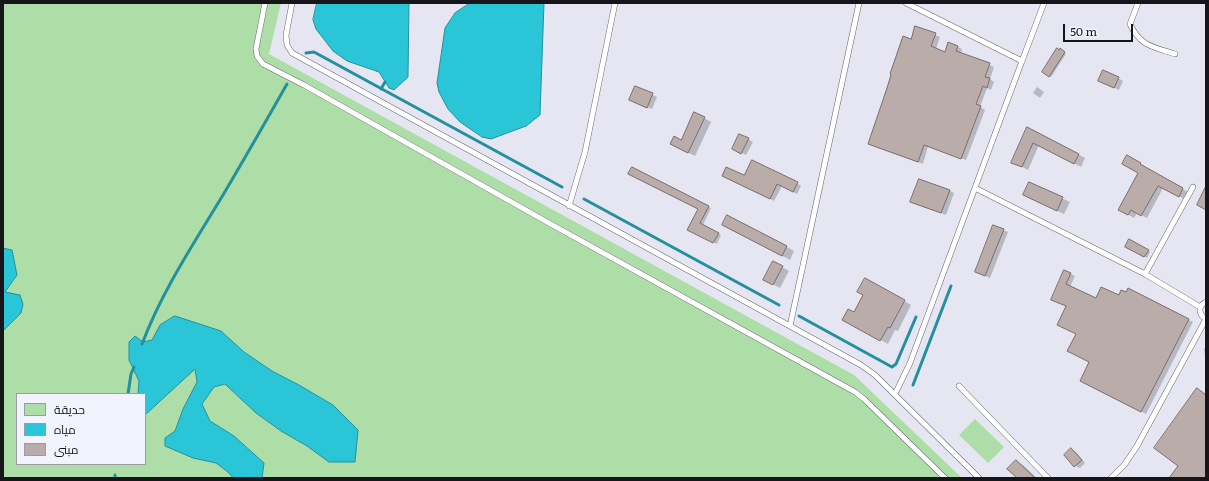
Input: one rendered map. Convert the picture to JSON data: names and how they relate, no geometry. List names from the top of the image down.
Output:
{
  "legend": ["حديقة", "مياه", "مبنى"],
  "scale_bar": "50 m"
}
